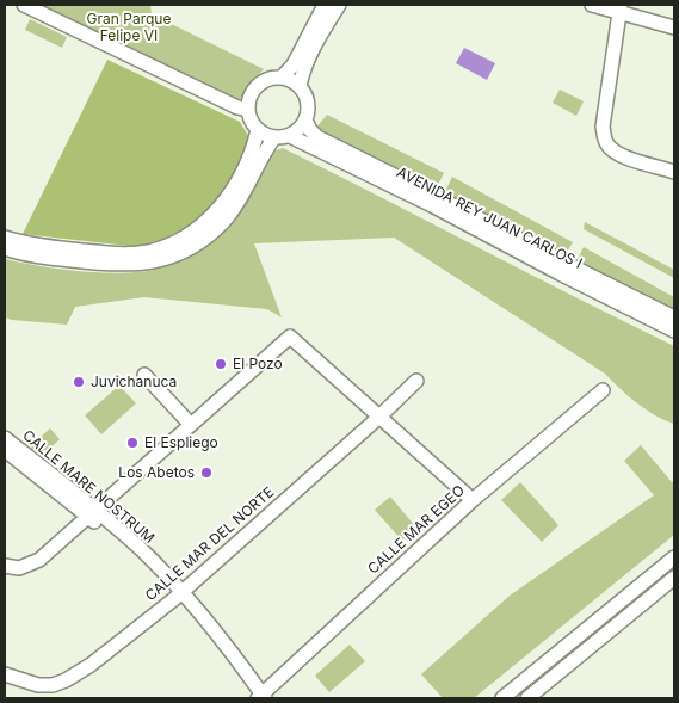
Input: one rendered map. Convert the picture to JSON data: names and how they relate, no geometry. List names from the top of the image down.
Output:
{
  "streets": {
    "street": [
      "AVENIDA REY JUAN CARLOS I",
      "CALLE MARE NOSTRUM",
      "CALLE MAR EGEO",
      "CALLE MAR DEL NORTE"
    ]
  },
  "crossings": [
    ["CALLE MARE NOSTRUM", "CALLE MAR EGEO"],
    ["CALLE MARE NOSTRUM", "CALLE MAR DEL NORTE"]
  ],
  "parks": ["Gran Parque Felipe VI"],
  "places": [
    "El Pozo",
    "Juvichanuca",
    "El Espliego",
    "Los Abetos"
  ]
}
